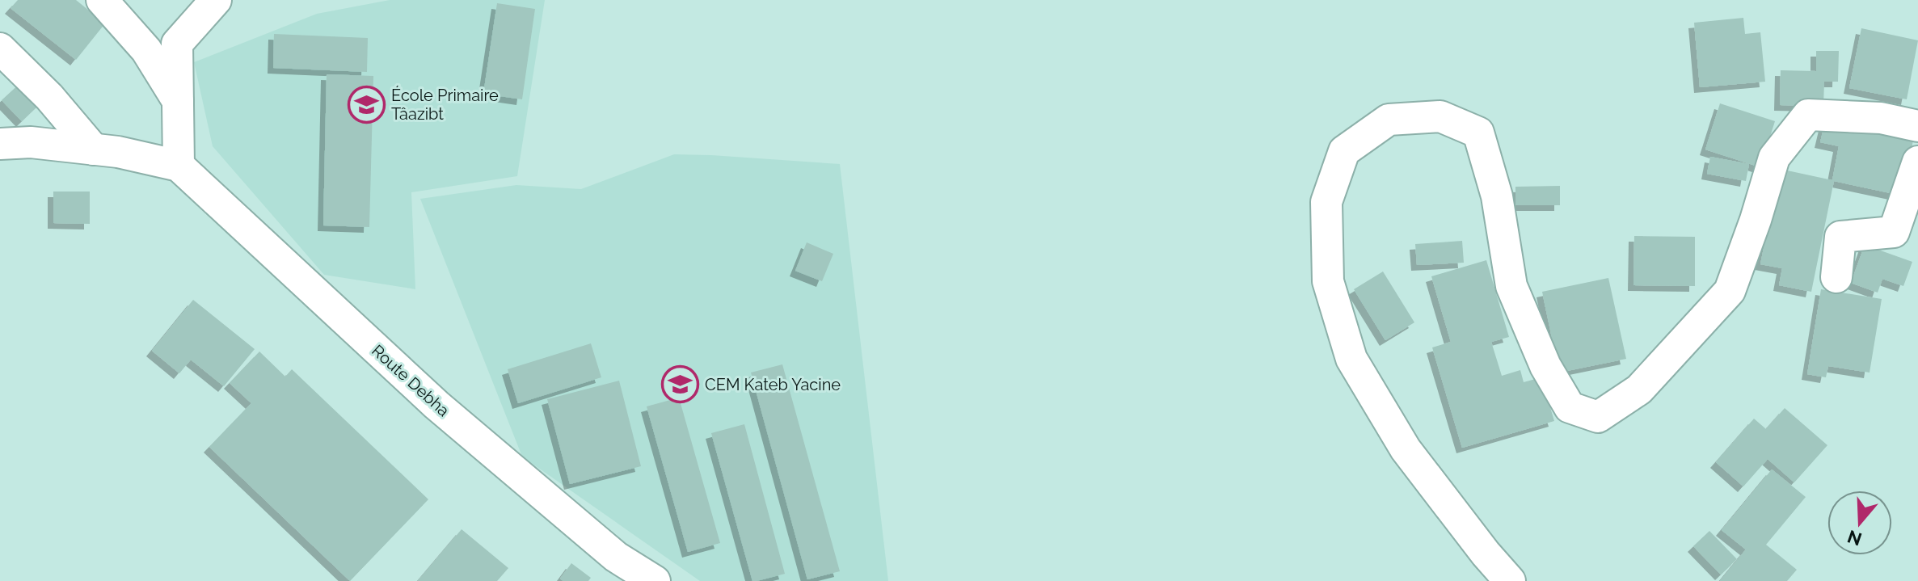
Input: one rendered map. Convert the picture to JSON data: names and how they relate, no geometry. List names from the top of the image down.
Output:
{
  "streets": {
    "street": ["Route Debha"]
  },
  "places": {
    "school or university": ["École Primaire Tâazibt", "CEM Kateb Yacine"]
  },
  "north": "bottom"
}
